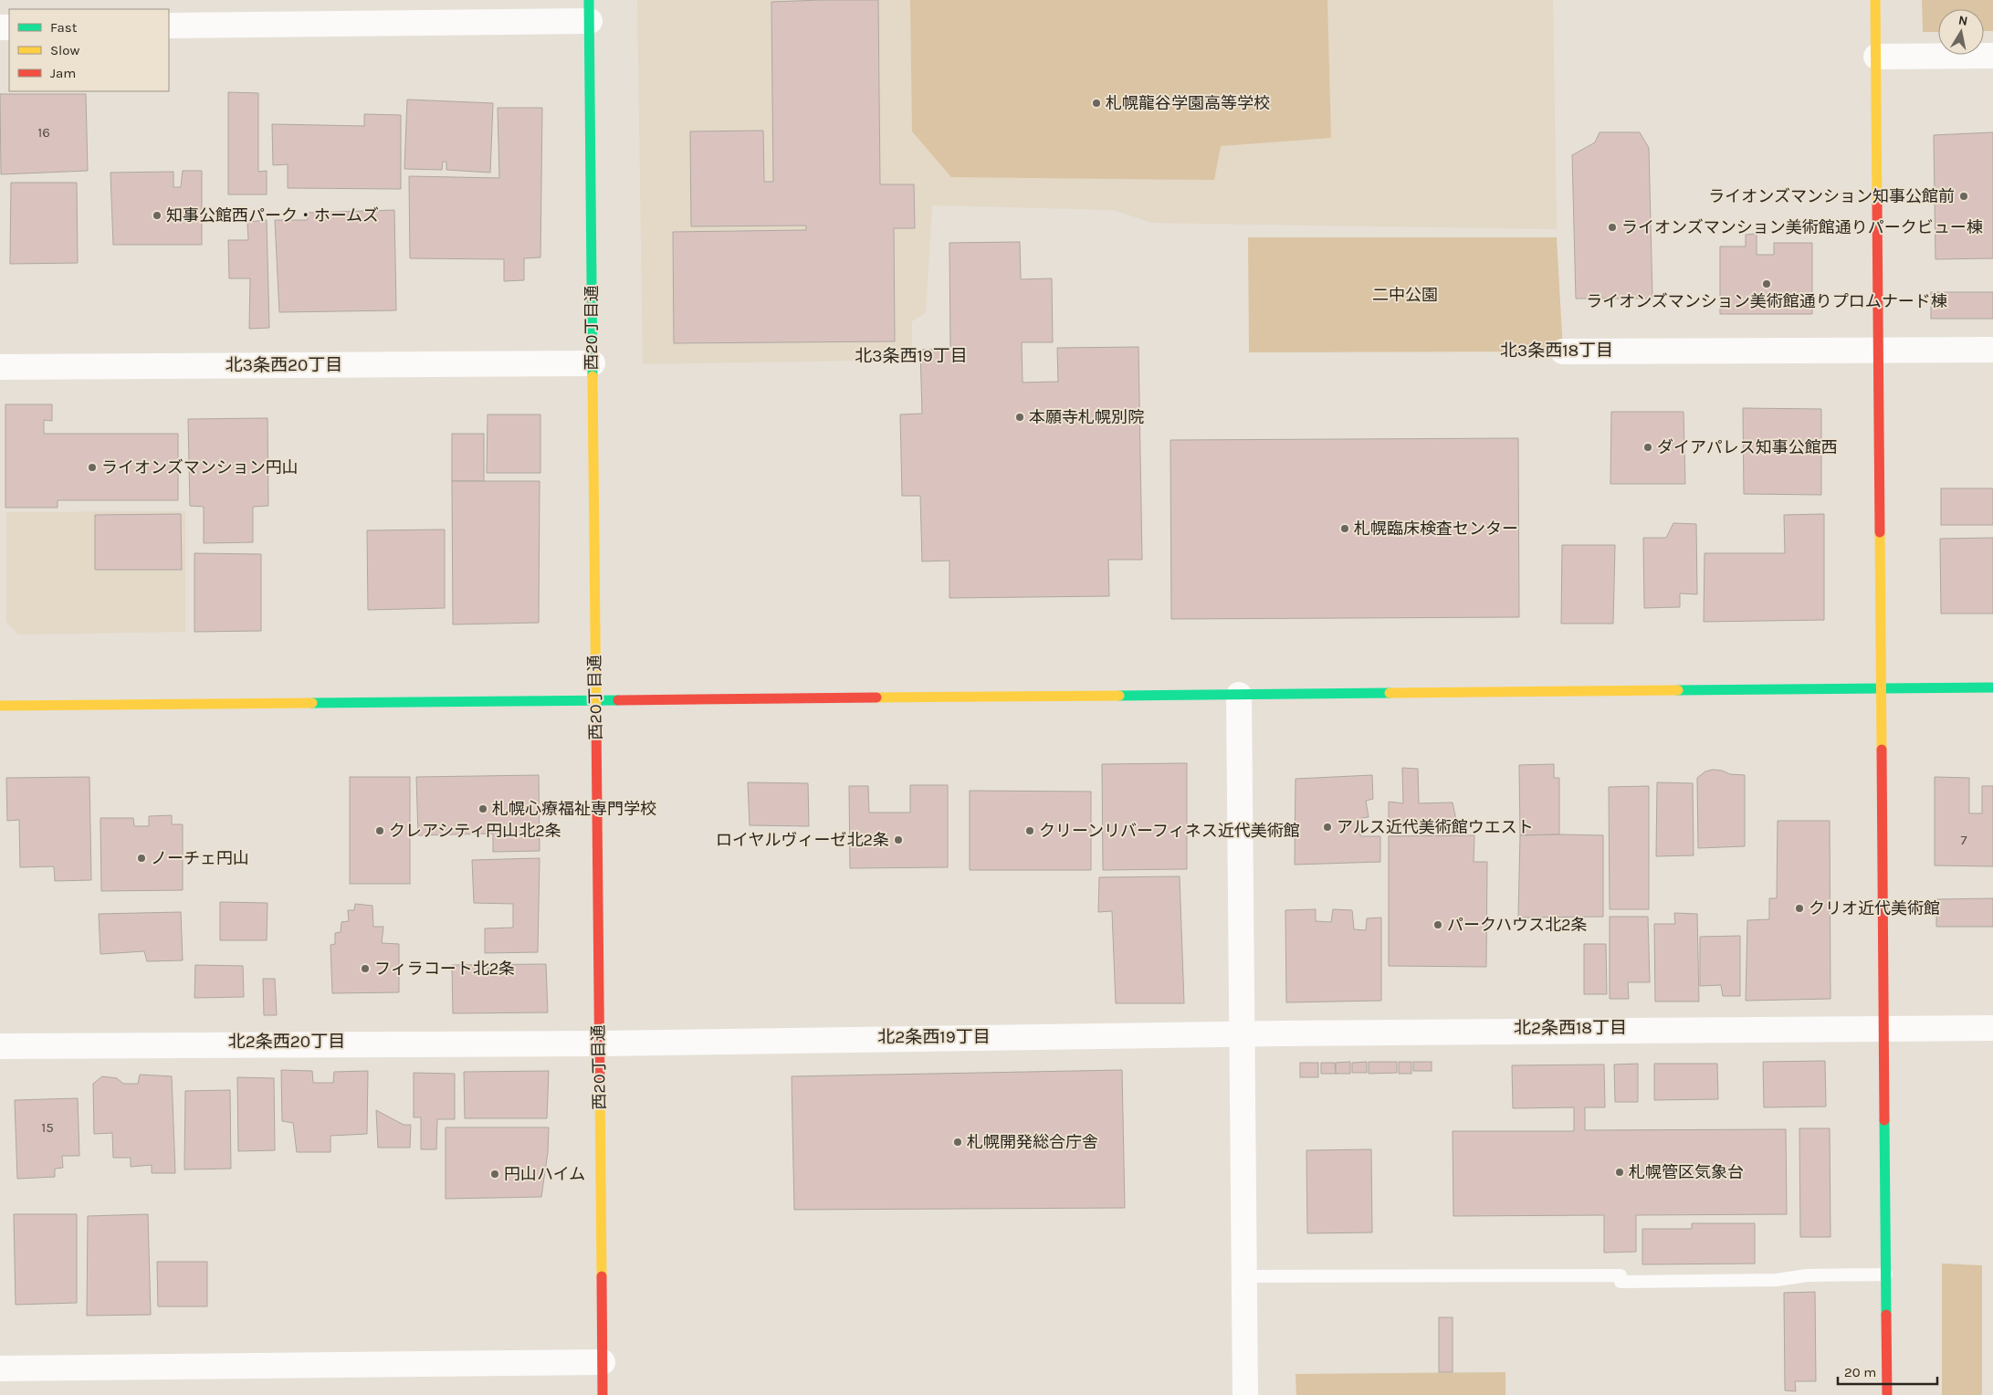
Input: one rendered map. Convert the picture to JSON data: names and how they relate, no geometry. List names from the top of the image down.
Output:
{
  "streets": {
    "street": ["西20丁目通"]
  },
  "districts": [
    "北3条西18丁目",
    "北3条西19丁目",
    "北3条西20丁目",
    "北2条西18丁目",
    "北2条西19丁目",
    "北2条西20丁目"
  ],
  "parks": ["二中公園"],
  "places": [
    "札幌龍谷学園高等学校",
    "ライオンズマンション知事公館前",
    "知事公館西パーク・ホームズ",
    "ライオンズマンション美術館通りパークビュー棟",
    "ライオンズマンション美術館通りプロムナード棟",
    "本願寺札幌別院",
    "ダイアパレス知事公館西",
    "ライオンズマンション円山",
    "札幌臨床検査センター",
    "札幌心療福祉専門学校",
    "アルス近代美術館ウエスト",
    "クレアシティ円山北2条",
    "クリーンリバーフィネス近代美術館",
    "ロイヤルヴィーゼ北2条",
    "ノーチェ円山",
    "クリオ近代美術館",
    "パークハウス北2条",
    "フィラコート北2条",
    "札幌開発総合庁舎",
    "札幌管区気象台",
    "円山ハイム"
  ],
  "house_numbers": ["16", "7", "15"],
  "legend": ["Fast", "Slow", "Jam"],
  "scale_bar": "20 m",
  "north": "top"
}
